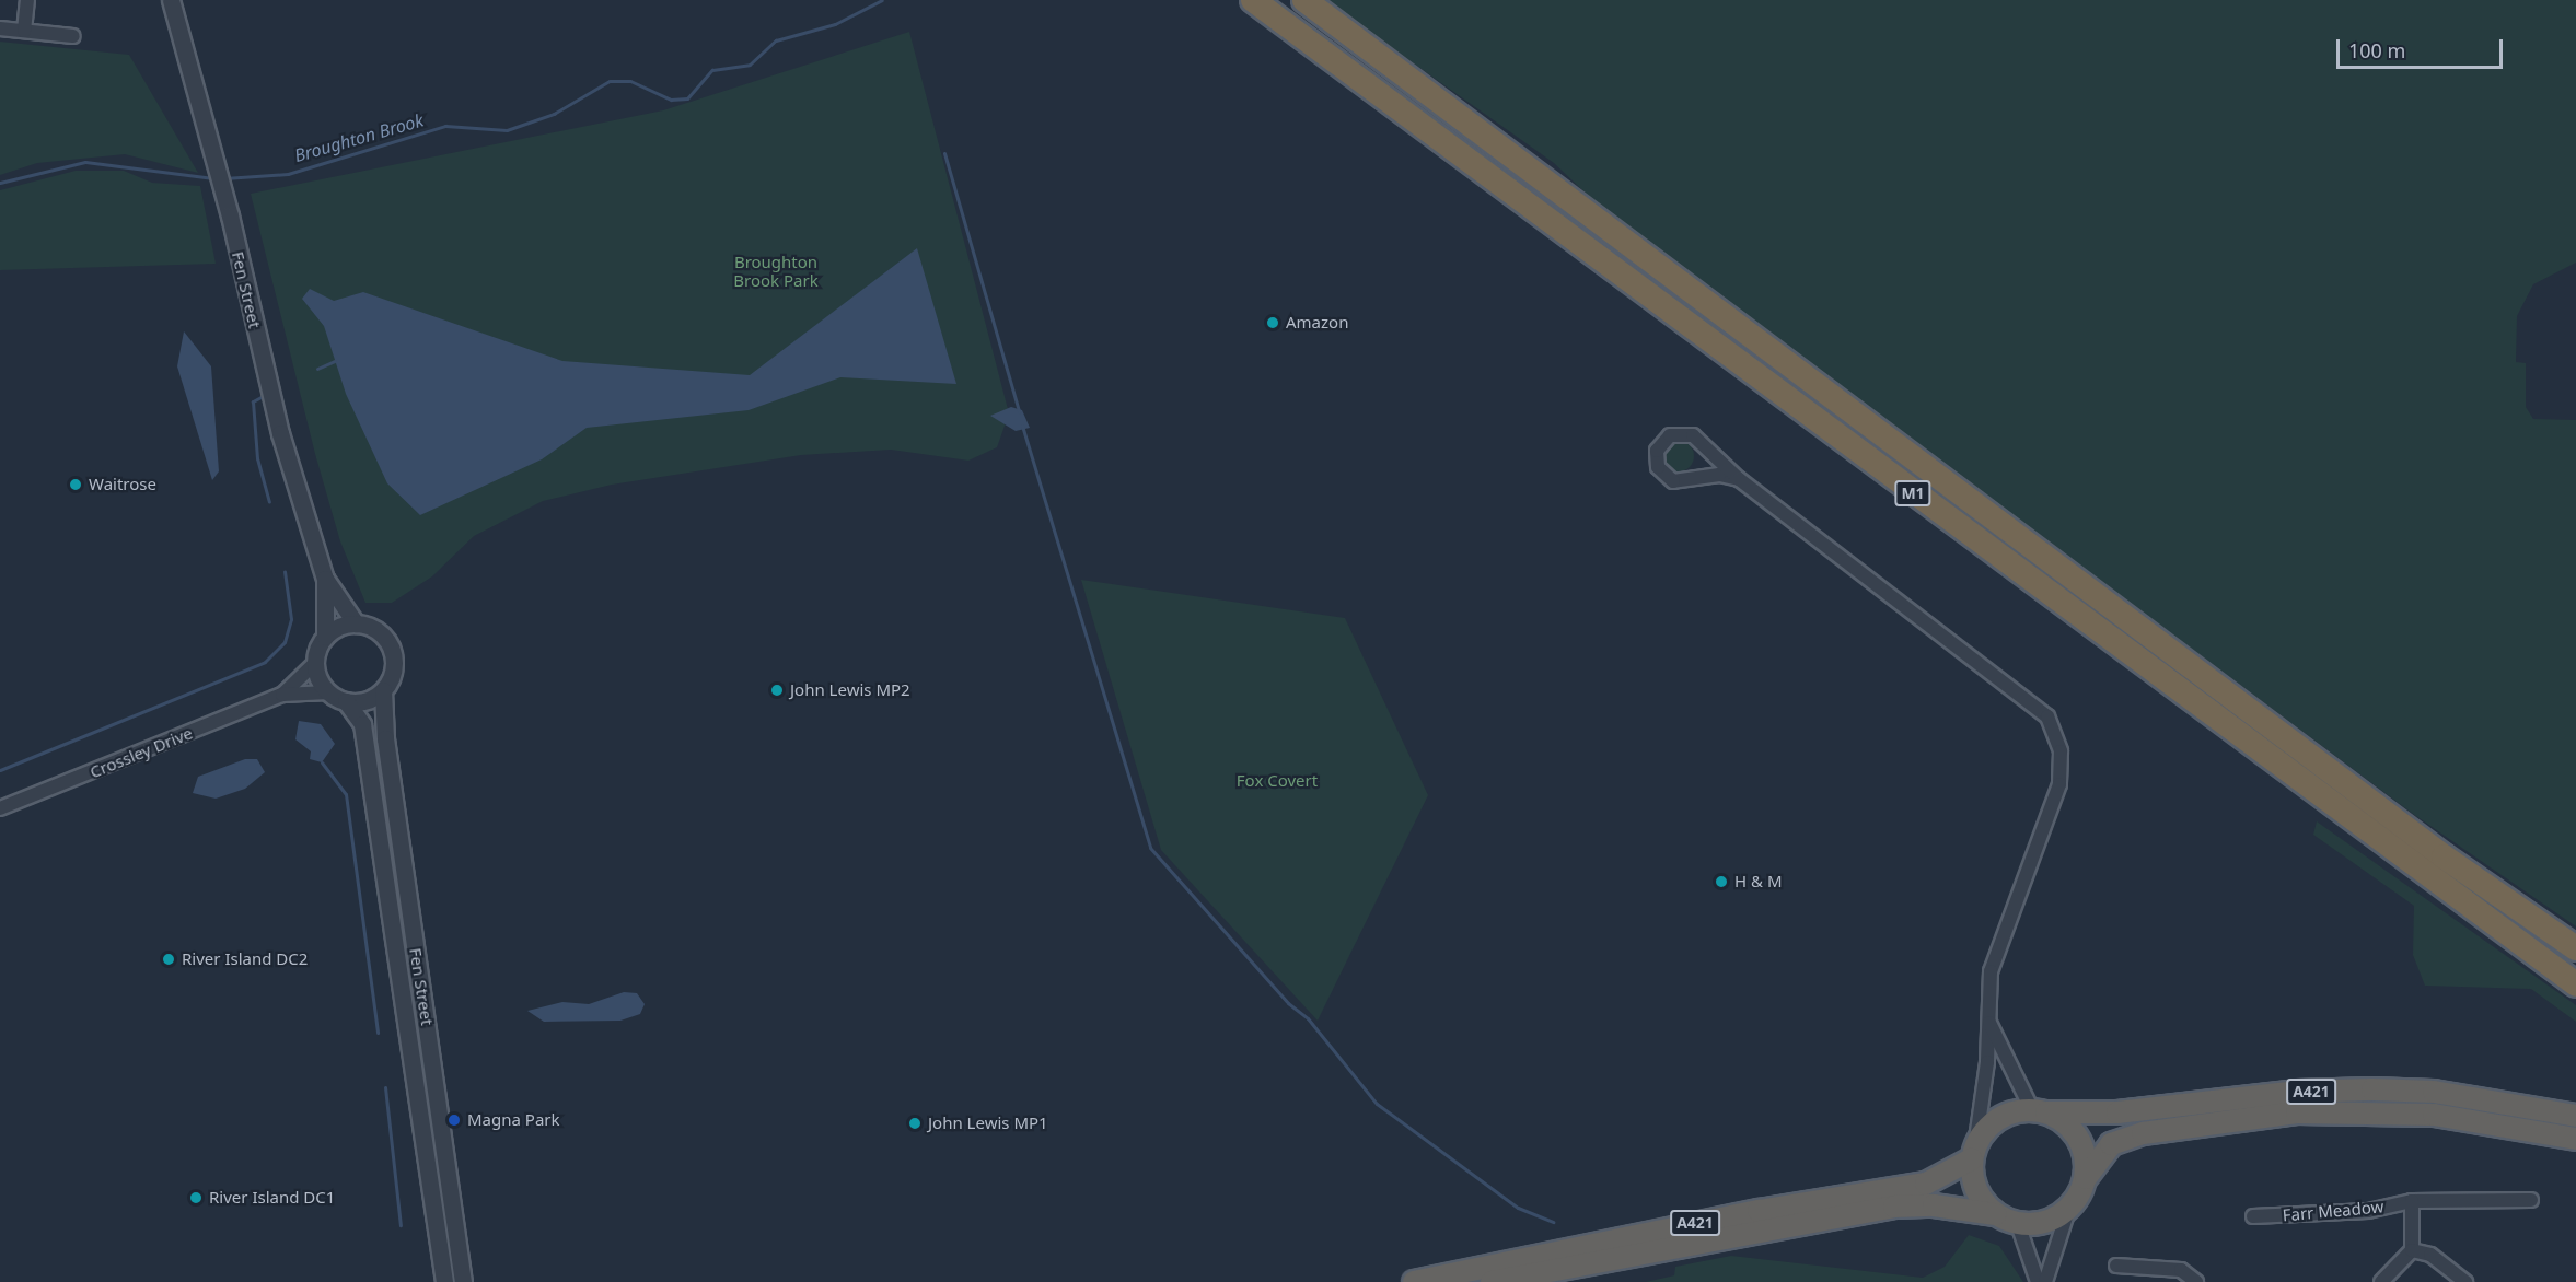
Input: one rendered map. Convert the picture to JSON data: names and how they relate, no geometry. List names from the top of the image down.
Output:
{
  "streets": {
    "highway": ["M1", "A421"],
    "street": ["Fen Street", "Crossley Drive", "Farr Meadow"]
  },
  "water": ["Broughton Brook"],
  "parks": ["Broughton Brook Park", "Fox Covert"],
  "places": [
    "Amazon",
    "Waitrose",
    "John Lewis MP2",
    "H & M",
    "River Island DC2",
    "Magna Park",
    "John Lewis MP1",
    "River Island DC1"
  ],
  "scale_bar": "100 m"
}
